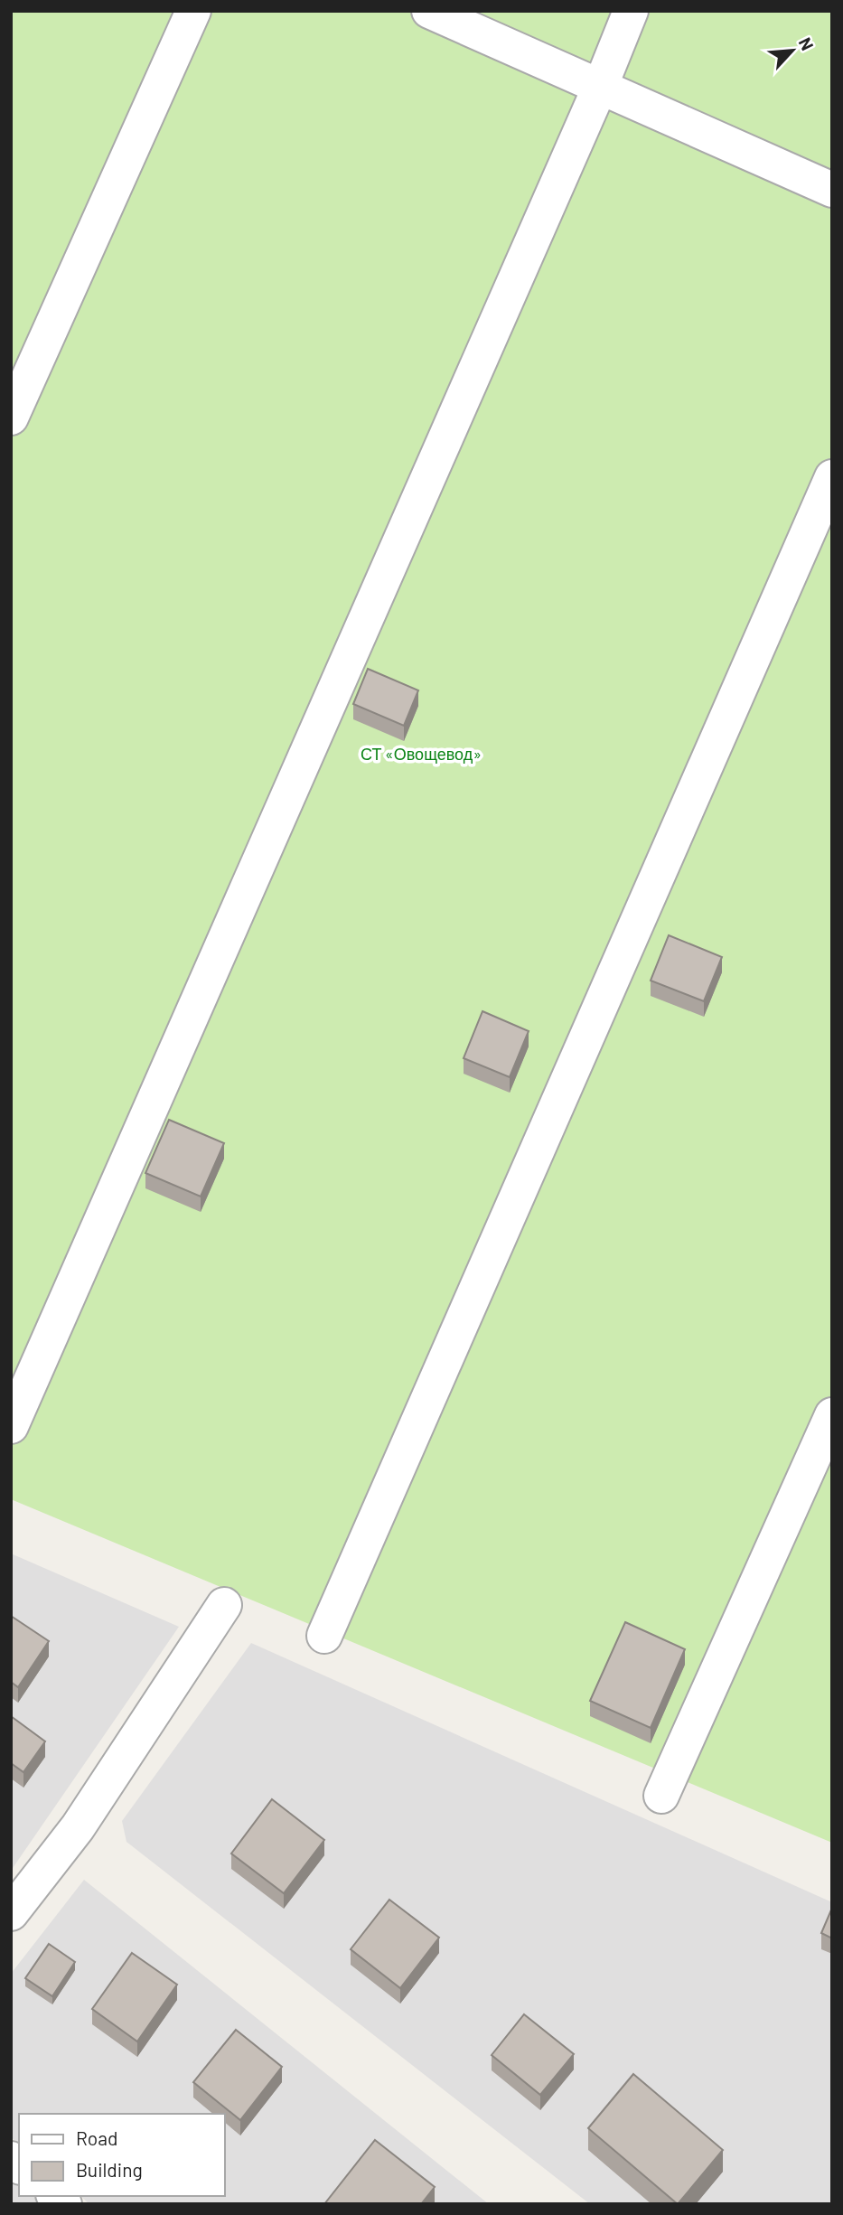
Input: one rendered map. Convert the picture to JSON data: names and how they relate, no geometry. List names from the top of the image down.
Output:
{
  "parks": ["СТ «Овощевод»"],
  "legend": ["Road", "Building"],
  "north": "top right"
}
